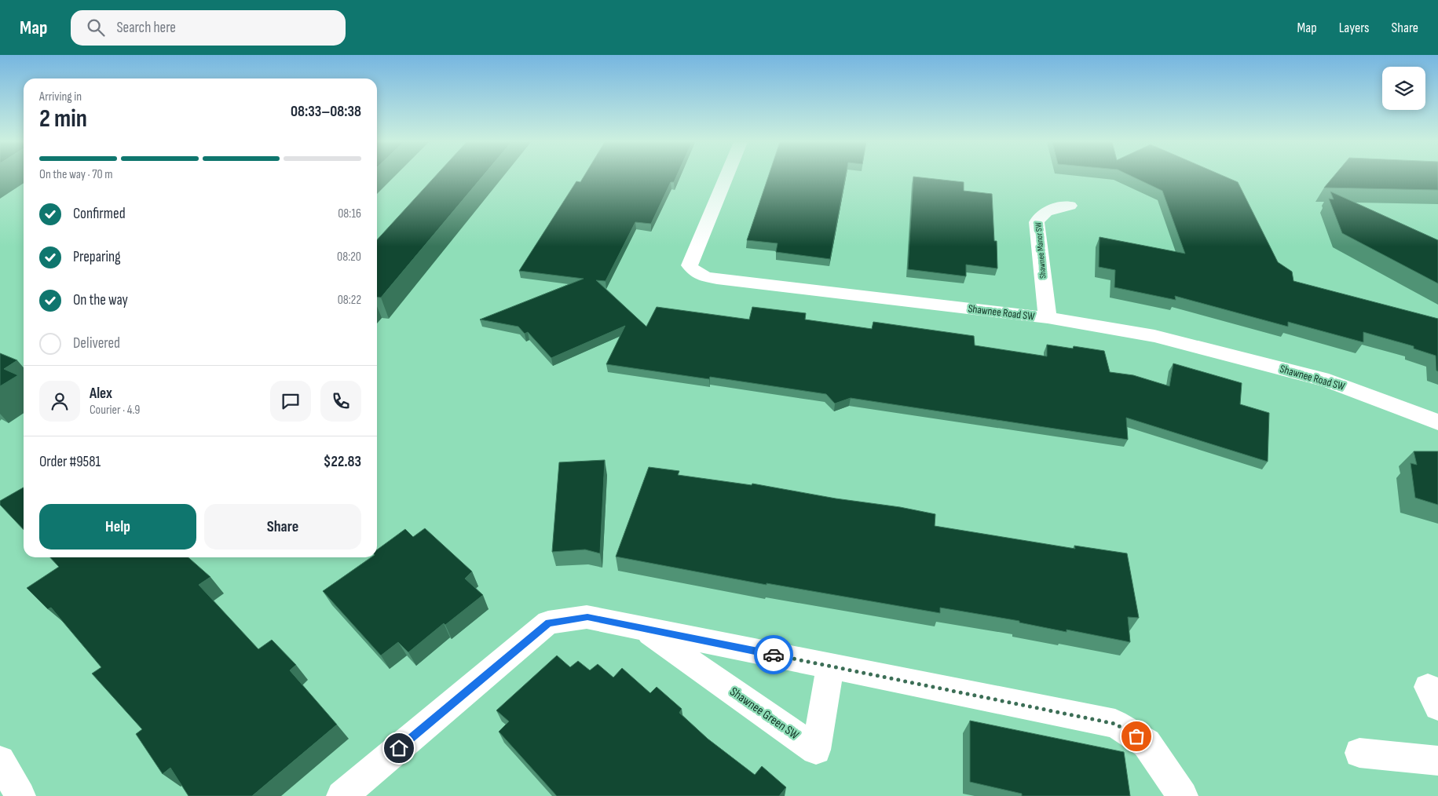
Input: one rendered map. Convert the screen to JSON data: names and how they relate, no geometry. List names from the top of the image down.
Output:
{
  "streets": {
    "street": ["Shawnee Manor SW", "Shawnee Road SW", "Shawnee Green SW"]
  },
  "crossings": [
    ["Shawnee Manor SW", "Shawnee Road SW"]
  ],
  "page": {
    "header": "Map",
    "search": "Search here",
    "nav": ["Map", "Layers", "Share"],
    "heading": ["2 min", "Arriving in", "08:33–08:38"],
    "panel": [
      "Alex",
      "Courier · 4.9",
      "Order #9581",
      "$22.83"
    ],
    "bar": "On the way · 70 m",
    "list": [
      ["Confirmed", "08:16"],
      ["Preparing", "08:20"],
      ["On the way", "08:22"],
      "Delivered"
    ],
    "buttons": ["Help", "Share"]
  }
}
